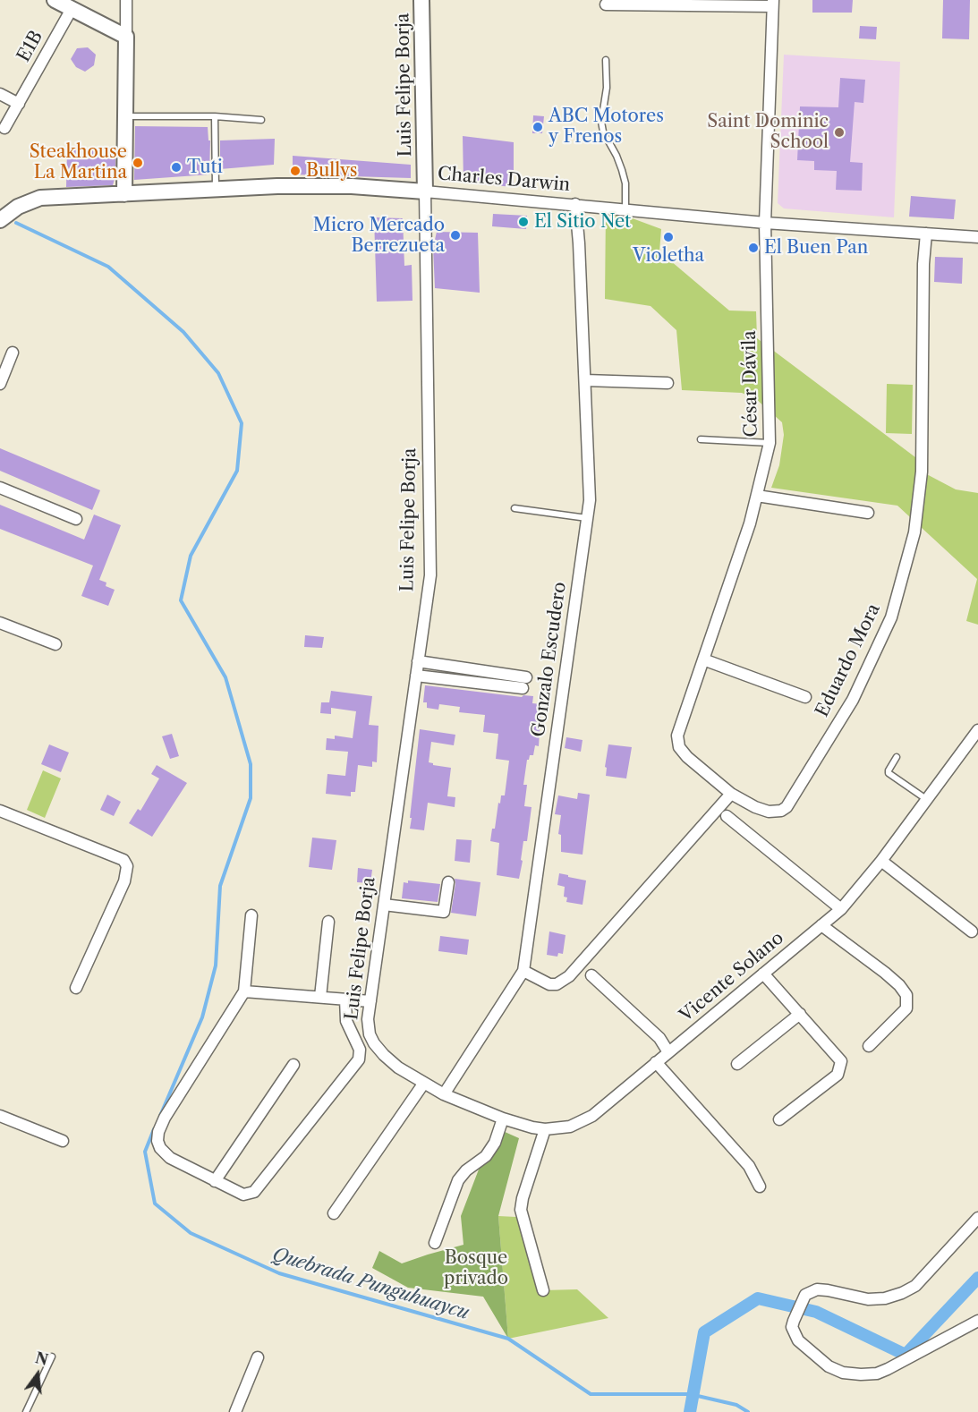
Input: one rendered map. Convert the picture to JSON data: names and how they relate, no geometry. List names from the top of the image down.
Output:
{
  "streets": {
    "street": [
      "E1B",
      "Luis Felipe Borja",
      "Charles Darwin",
      "César Dávila",
      "Gonzalo Escudero",
      "Eduardo Mora",
      "Vicente Solano"
    ]
  },
  "crossings": [
    ["Luis Felipe Borja", "Charles Darwin"],
    ["Luis Felipe Borja", "Gonzalo Escudero"],
    ["Luis Felipe Borja", "Vicente Solano"],
    ["Charles Darwin", "César Dávila"],
    ["Charles Darwin", "Gonzalo Escudero"],
    ["Charles Darwin", "Eduardo Mora"],
    ["César Dávila", "Eduardo Mora"],
    ["Gonzalo Escudero", "Vicente Solano"]
  ],
  "water": ["Quebrada Punguhuaycu"],
  "parks": ["Bosque privado"],
  "places": [
    "ABC Motores y Frenos",
    "Saint Dominic School",
    "Steakhouse La Martina",
    "Tuti",
    "Bullys",
    "El Sitio Net",
    "Micro Mercado Berrezueta",
    "Violetha",
    "El Buen Pan"
  ],
  "north": "top"
}
